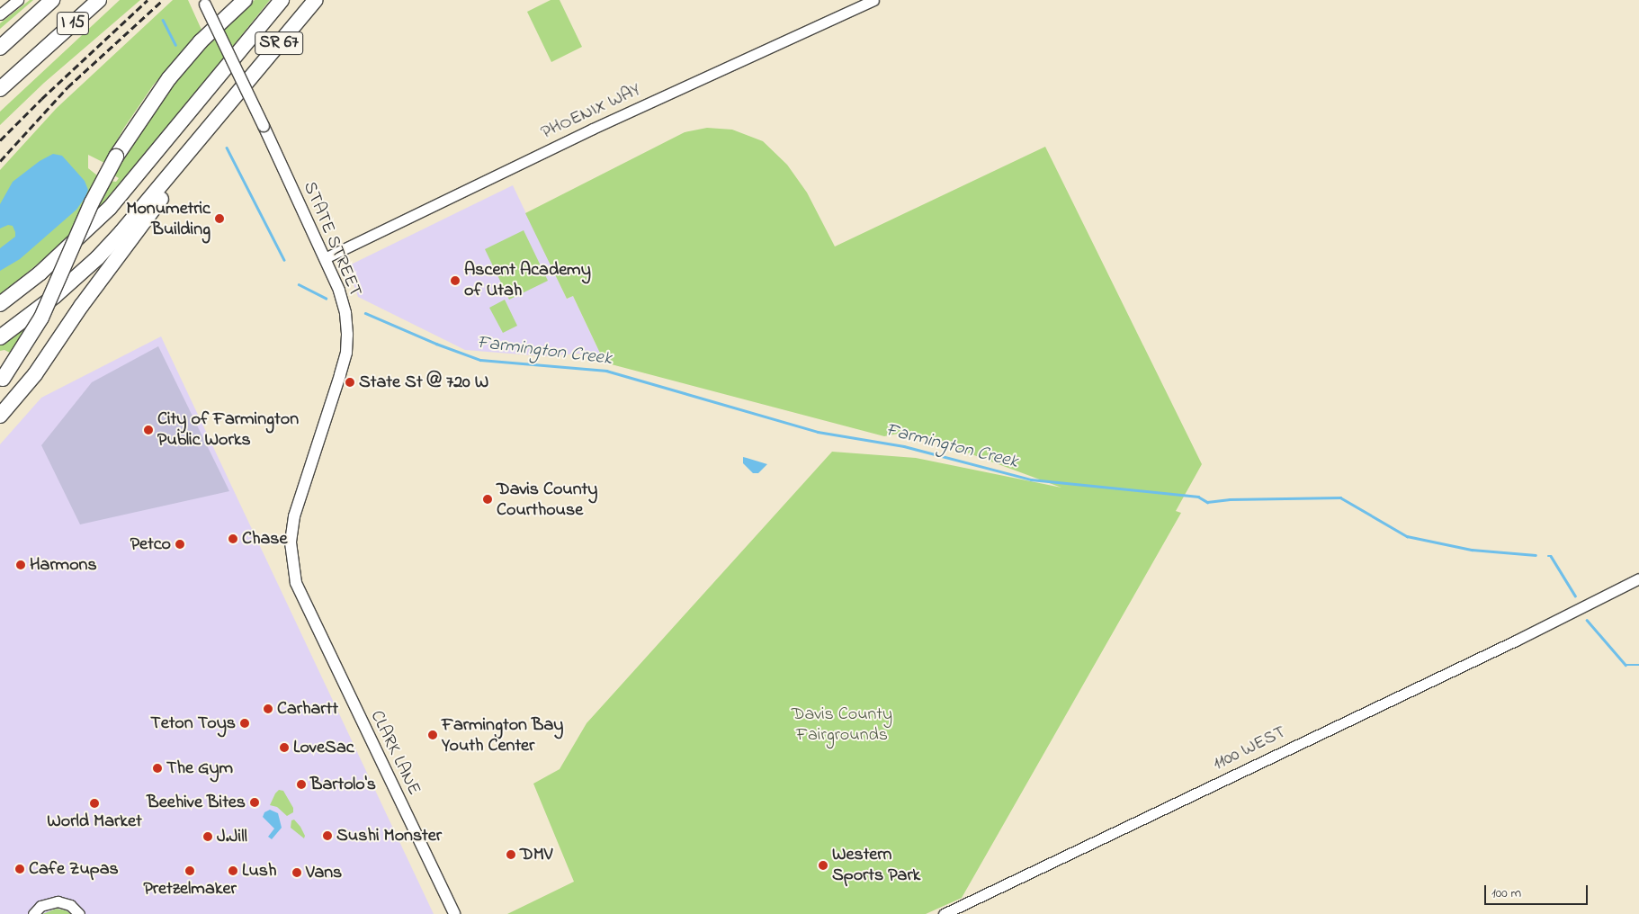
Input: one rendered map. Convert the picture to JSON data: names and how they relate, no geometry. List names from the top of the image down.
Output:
{
  "streets": {
    "highway": ["I 15", "SR 67"],
    "main road": ["STATE STREET", "CLARK LANE"],
    "street": ["PHOENIX WAY", "1100 WEST"]
  },
  "crossings": [
    ["PHOENIX WAY", "STATE STREET"],
    ["STATE STREET", "CLARK LANE"]
  ],
  "water": ["Farmington Creek"],
  "parks": ["Davis County Fairgrounds"],
  "places": [
    "Monumetric Building",
    "Ascent Academy of Utah",
    "State St @ 720 W",
    "City of Farmington Public Works",
    "Davis County Courthouse",
    "Chase",
    "Petco",
    "Harmons",
    "Carhartt",
    "Teton Toys",
    "Farmington Bay Youth Center",
    "LoveSac",
    "The Gym",
    "Bartolo's",
    "Beehive Bites",
    "World Market",
    "Sushi Monster",
    "J.Jill",
    "DMV",
    "Western Sports Park",
    "Cafe Zupas",
    "Pretzelmaker",
    "Lush",
    "Vans"
  ],
  "scale_bar": "100 m"
}
